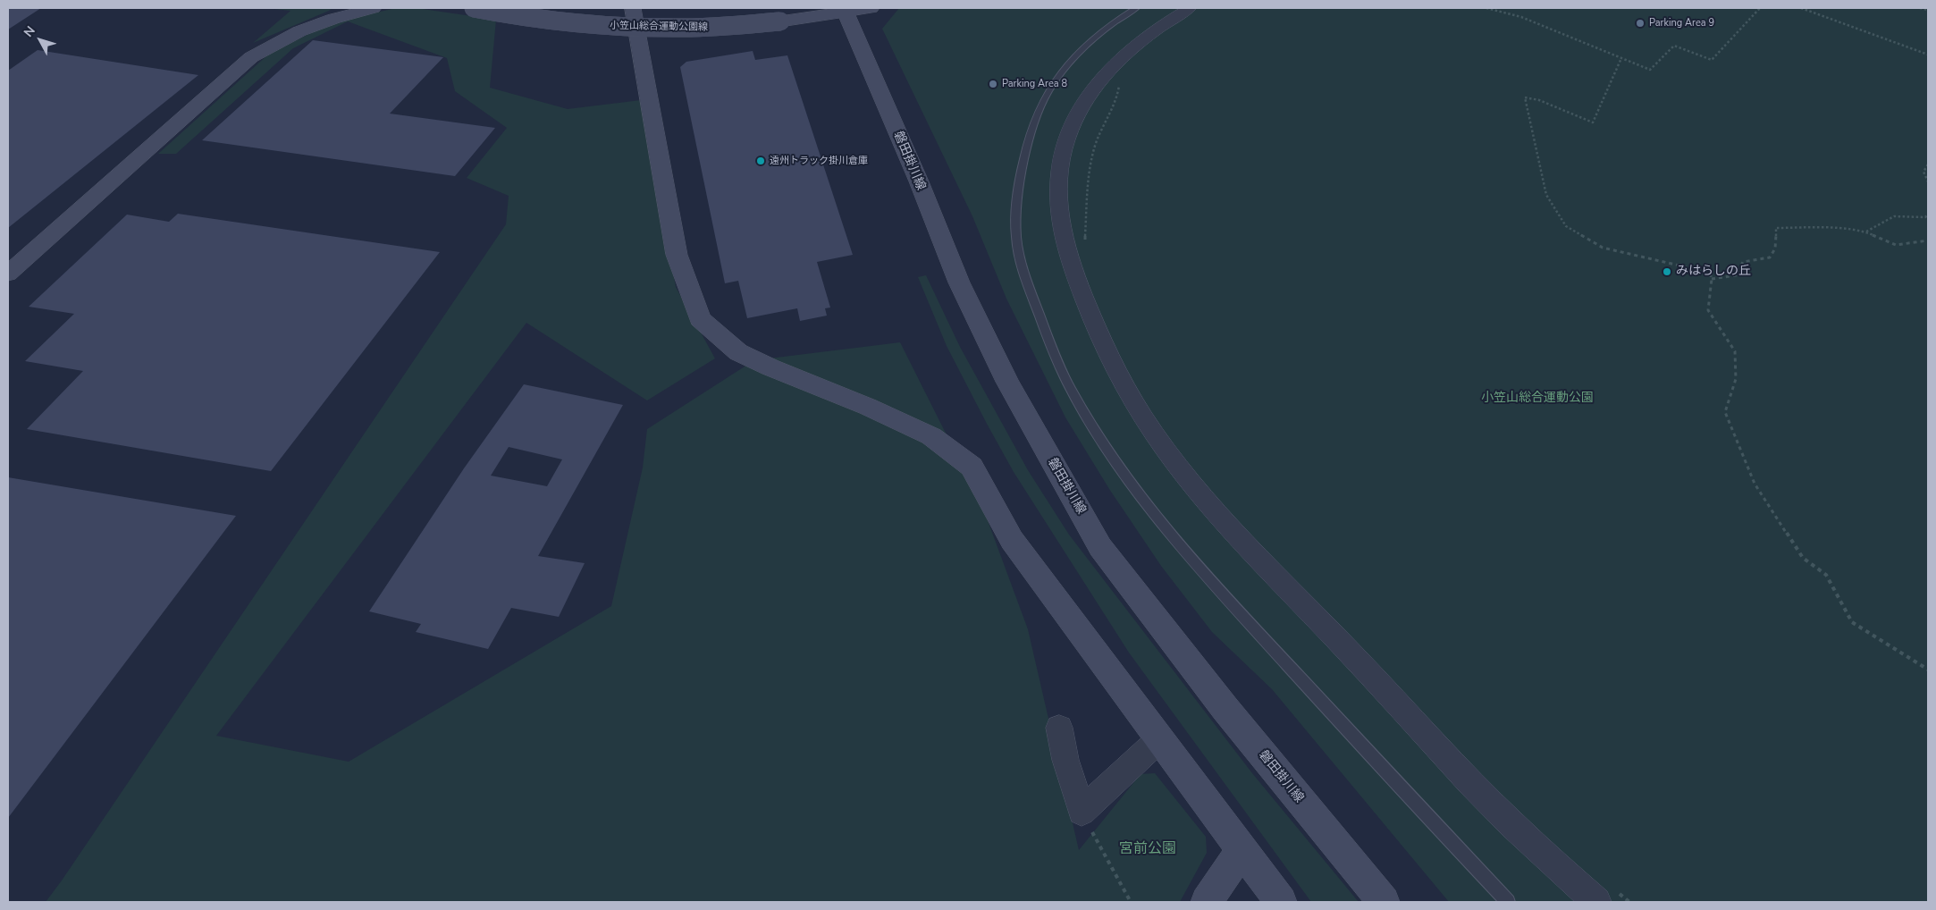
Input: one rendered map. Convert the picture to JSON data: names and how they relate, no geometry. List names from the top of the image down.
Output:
{
  "streets": {
    "main road": ["小笠山総合運動公園線", "磐田掛川線"]
  },
  "crossings": [
    ["小笠山総合運動公園線", "磐田掛川線"]
  ],
  "parks": ["小笠山総合運動公園", "宮前公園"],
  "places": [
    "Parking Area 9",
    "Parking Area 8",
    "遠州トラック掛川倉庫",
    "みはらしの丘"
  ],
  "north": "top left"
}
